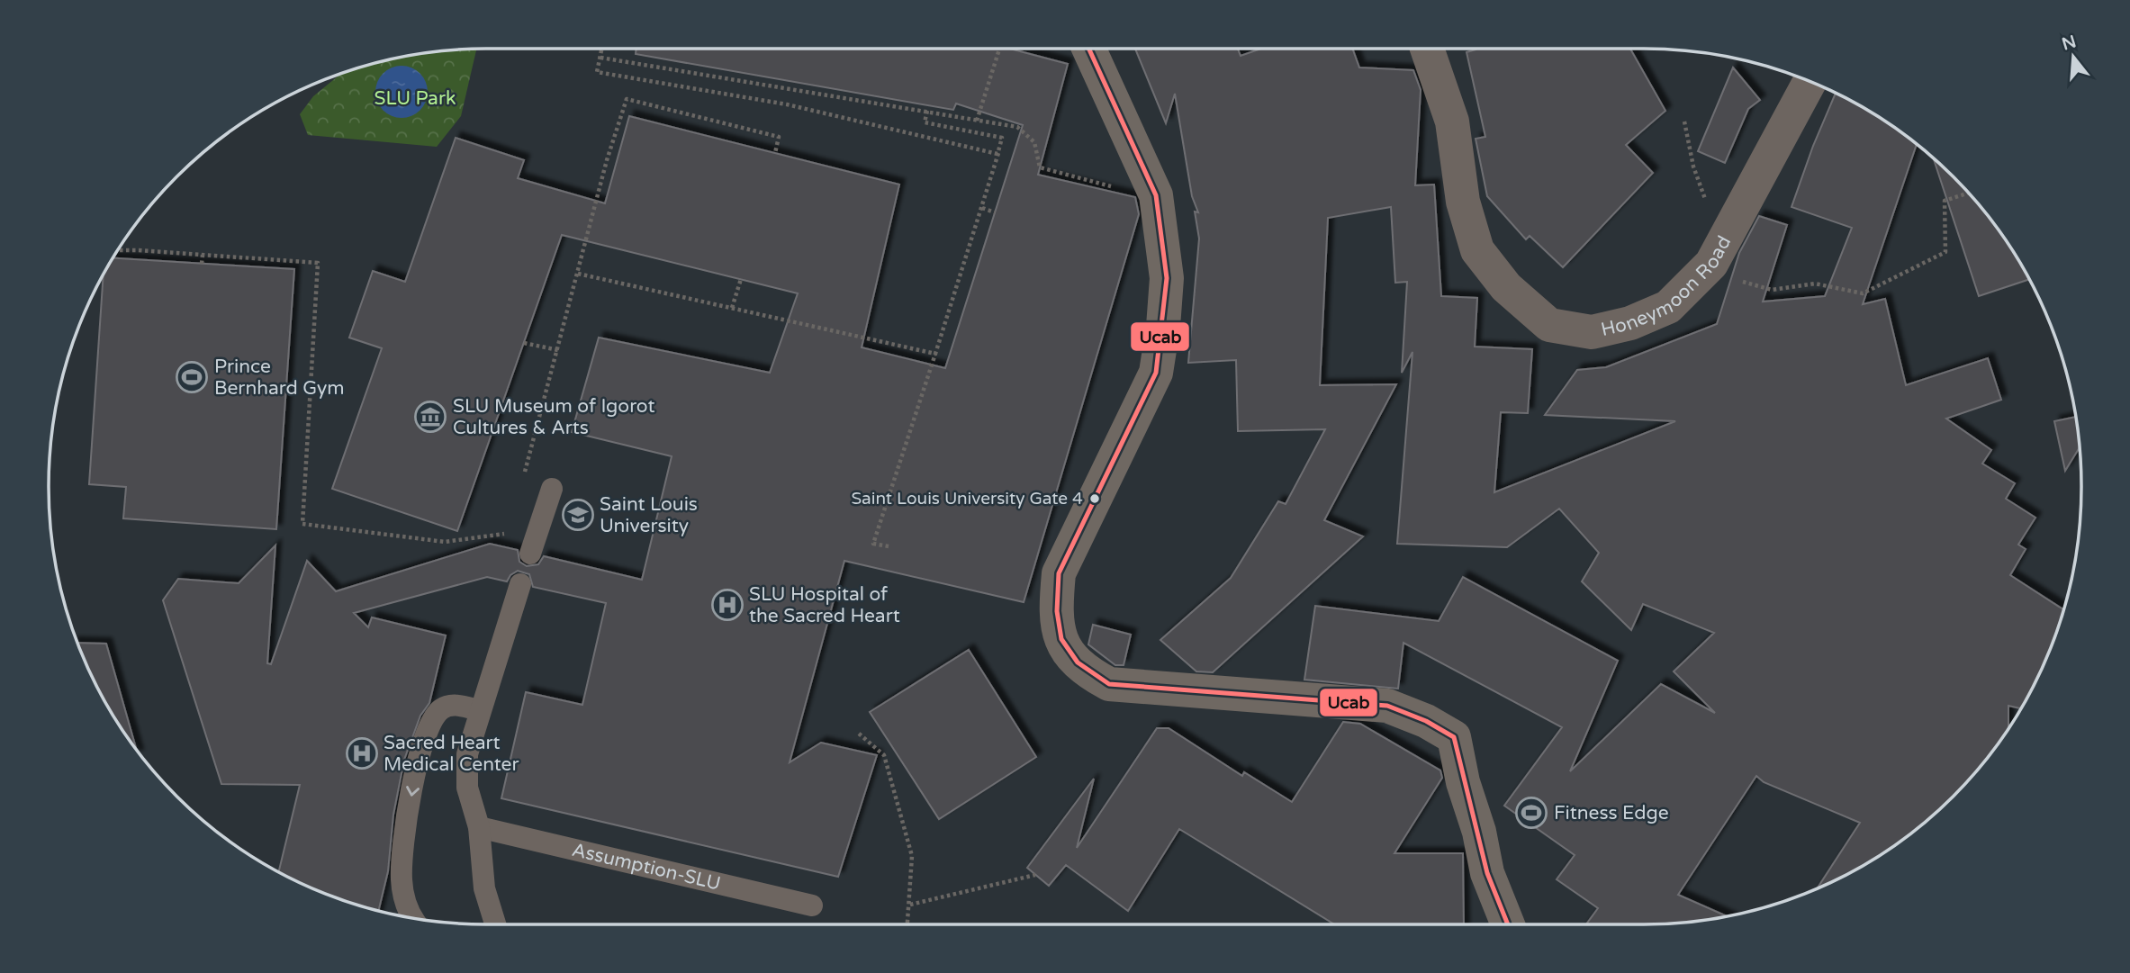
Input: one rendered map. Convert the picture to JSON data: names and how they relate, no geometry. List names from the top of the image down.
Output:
{
  "streets": {
    "street": ["Honeymoon Road"],
    "lane": ["Assumption-SLU"]
  },
  "parks": ["SLU Park"],
  "places": {
    "sports": ["Prince Bernhard Gym", "Fitness Edge"],
    "museum": ["SLU Museum of Igorot Cultures & Arts"],
    "other": ["Saint Louis University Gate 4"],
    "school or university": ["Saint Louis University"],
    "hospital": ["SLU Hospital of the Sacred Heart", "Sacred Heart Medical Center"]
  },
  "lines": ["transit line Ucab"],
  "north": "top"
}
